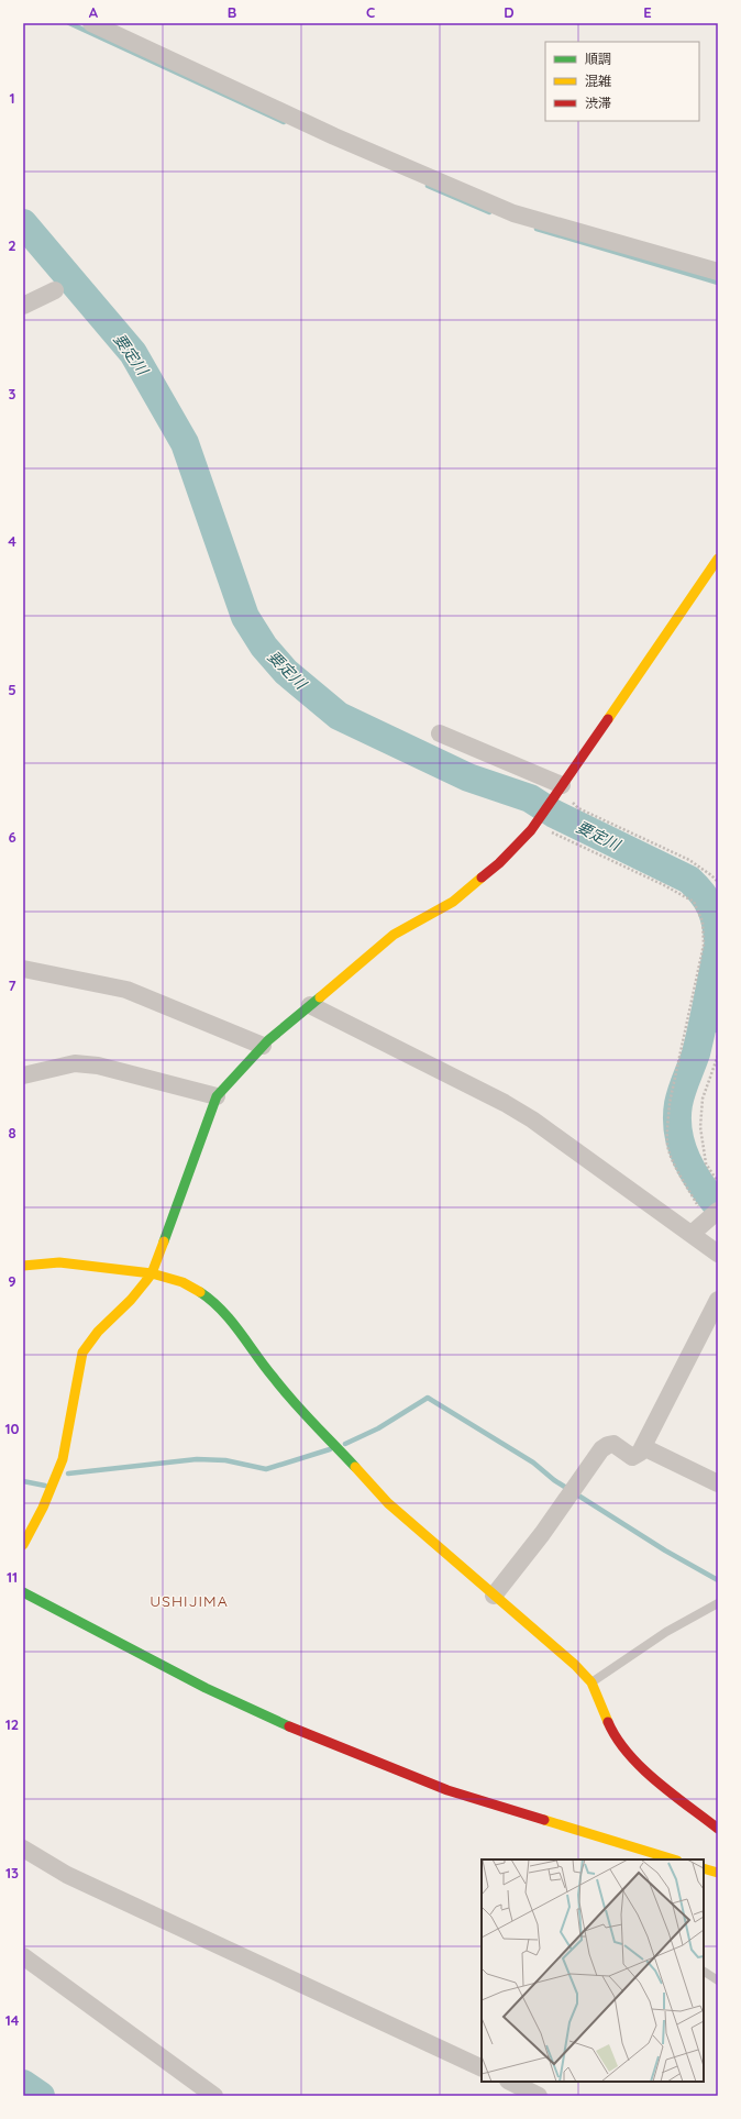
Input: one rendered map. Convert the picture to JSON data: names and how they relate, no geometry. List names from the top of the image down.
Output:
{
  "districts": ["USHIJIMA"],
  "water": ["要定川"],
  "legend": ["順調", "混雑", "渋滞"],
  "grid": {
    "columns": [
      "A",
      "B",
      "C",
      "D",
      "E"
    ],
    "rows": [
      "1",
      "2",
      "3",
      "4",
      "5",
      "6",
      "7",
      "8",
      "9",
      "10",
      "11",
      "12",
      "13",
      "14"
    ]
  }
}
